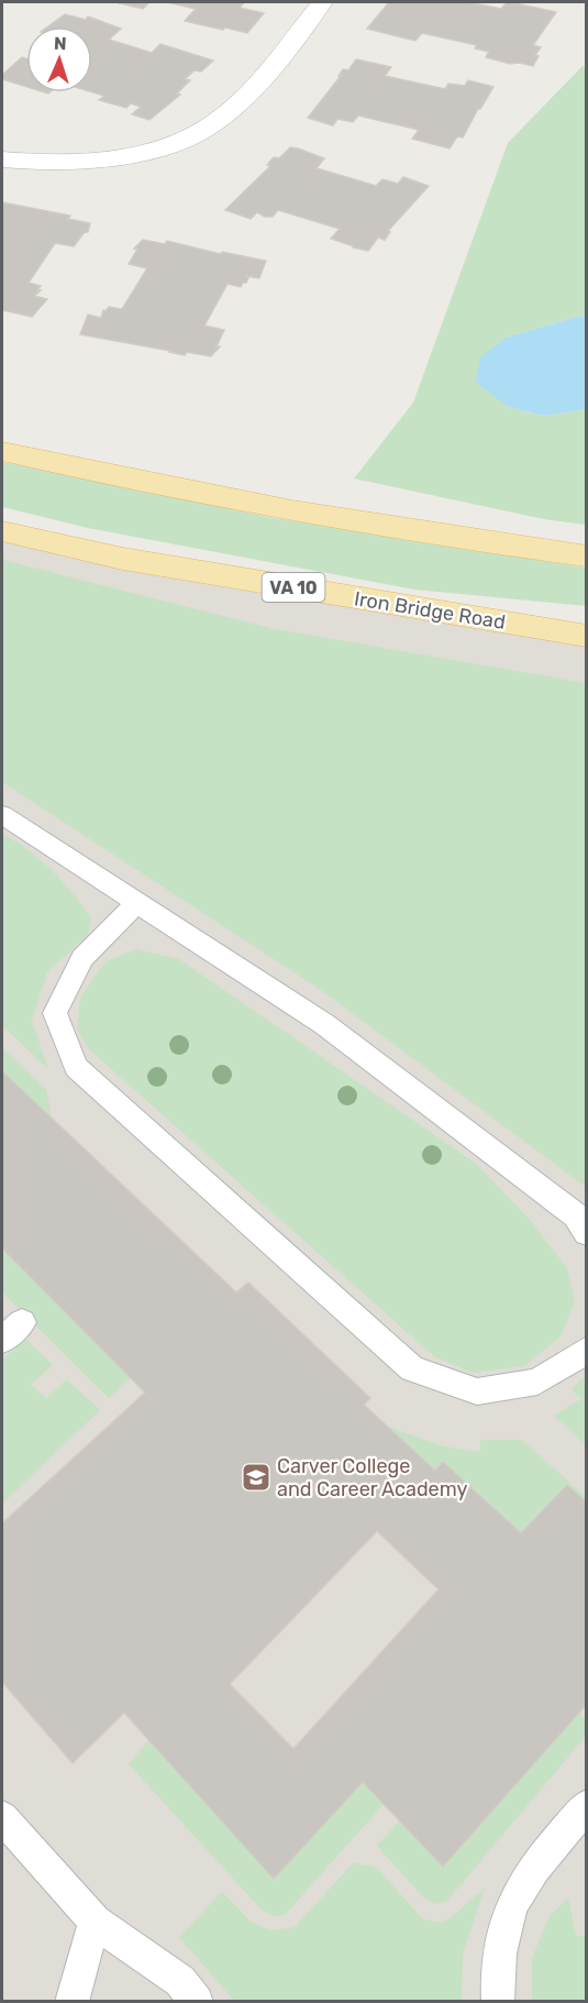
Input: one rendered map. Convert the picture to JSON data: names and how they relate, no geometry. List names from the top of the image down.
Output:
{
  "streets": {
    "main road": ["VA 10", "Iron Bridge Road"]
  },
  "places": {
    "school or university": ["Carver College and Career Academy"]
  },
  "north": "top"
}
